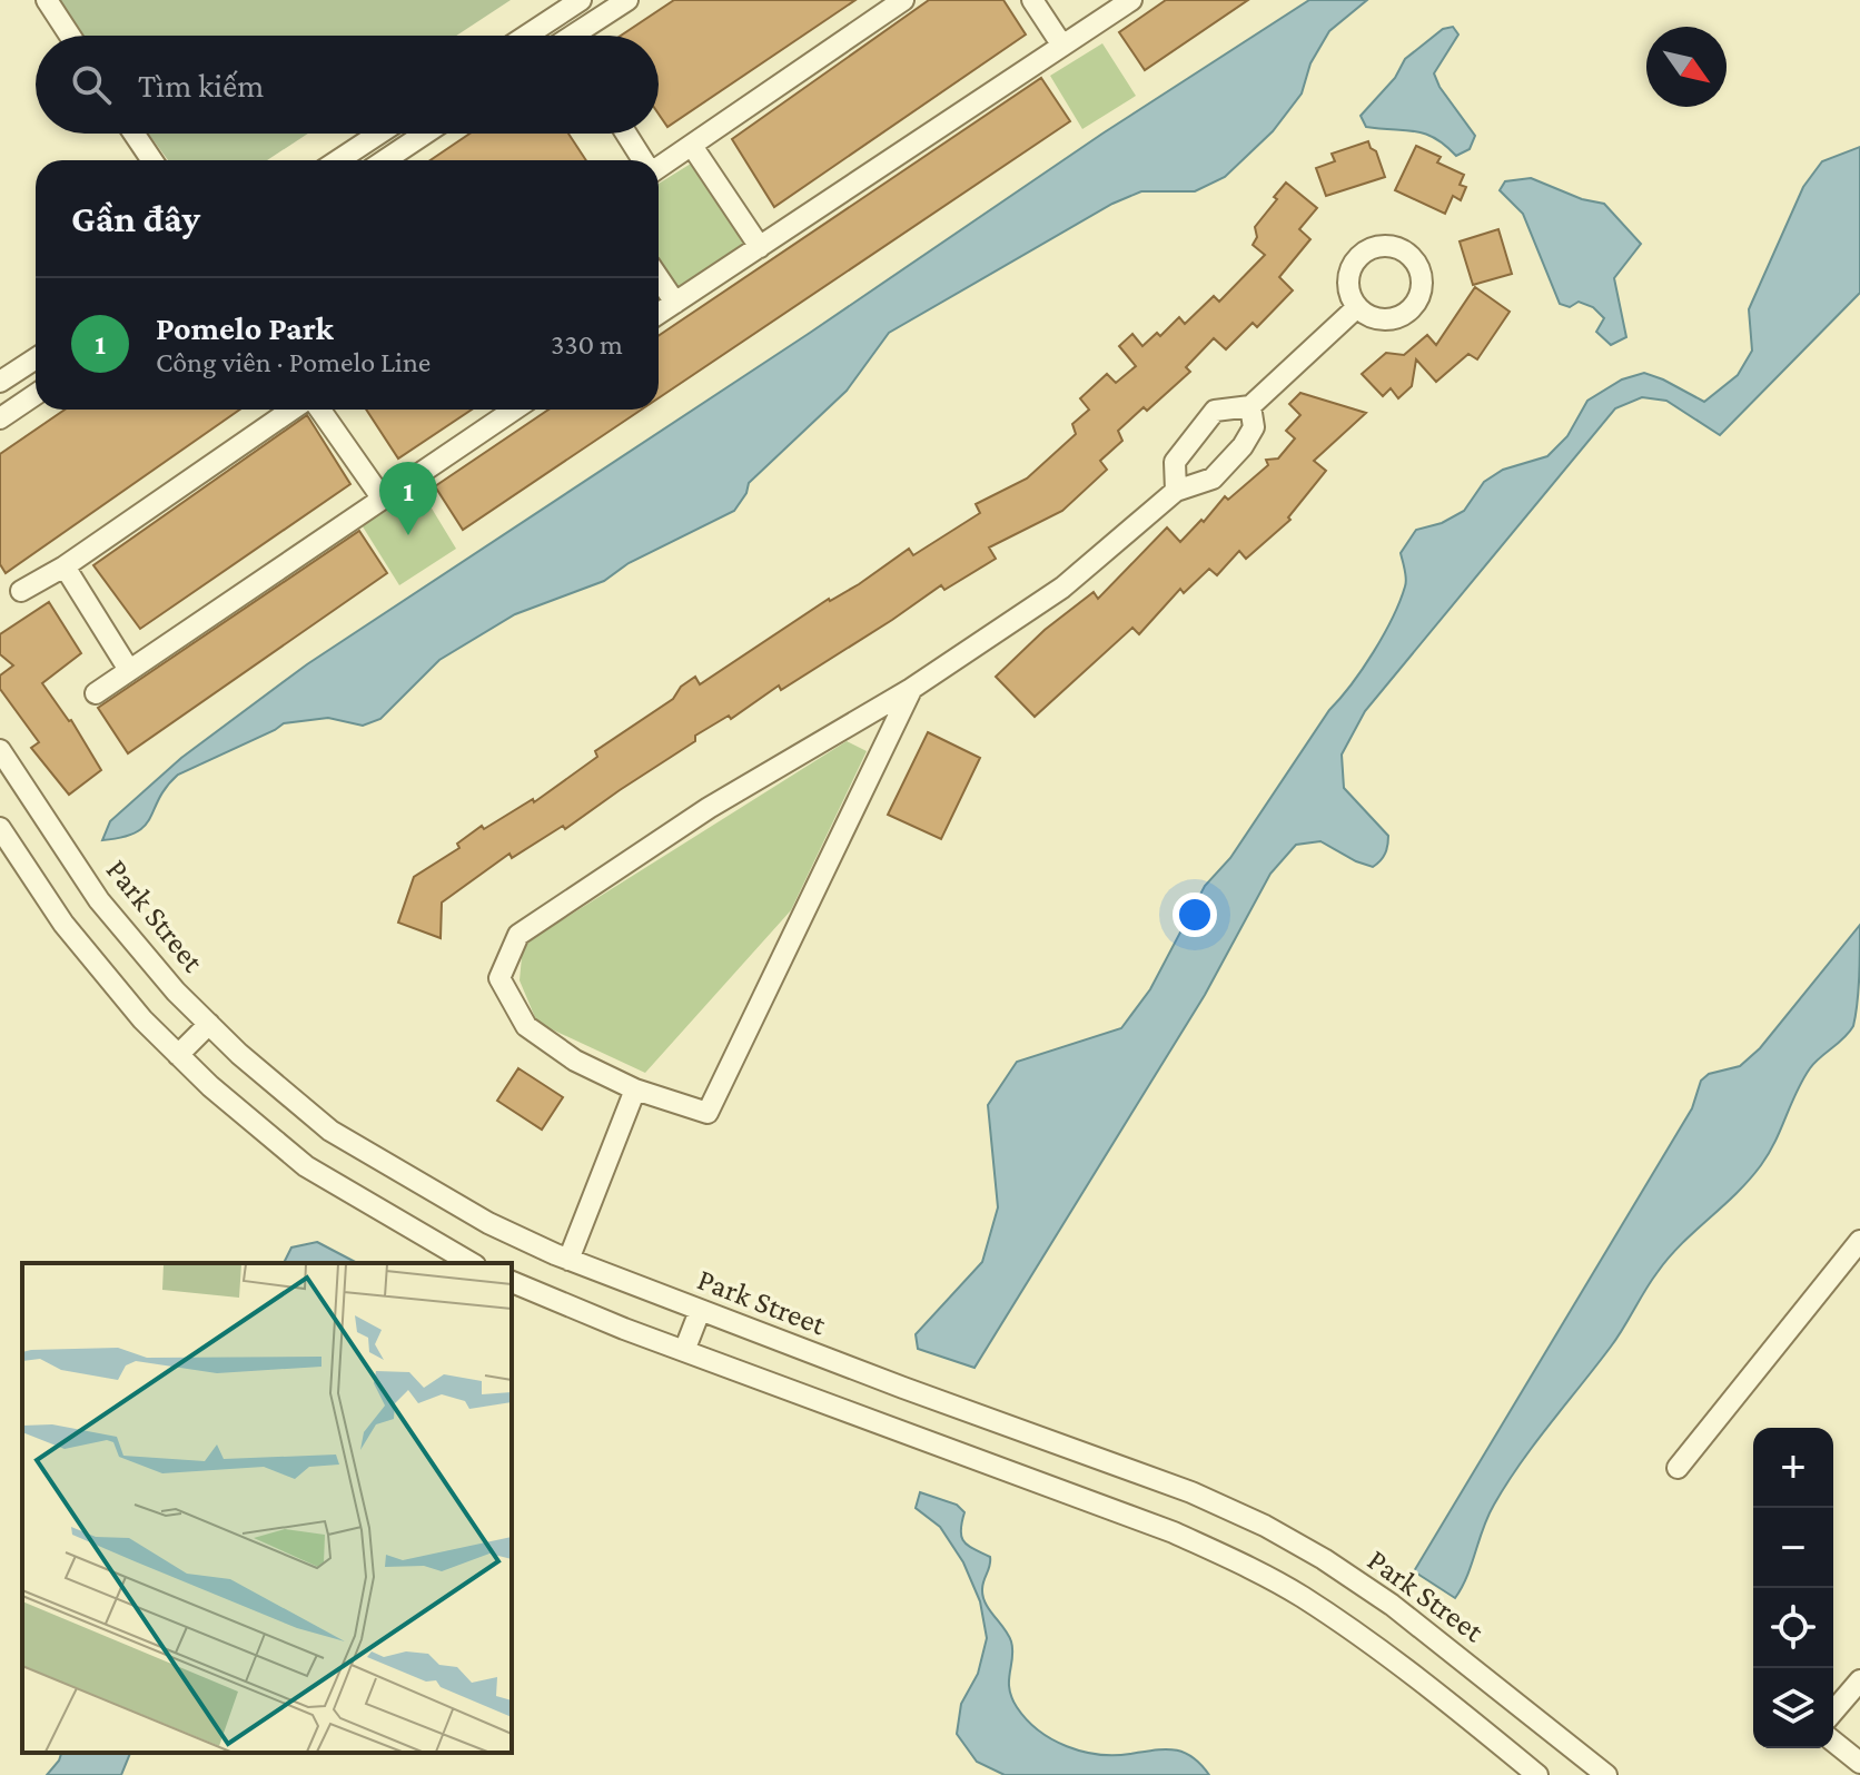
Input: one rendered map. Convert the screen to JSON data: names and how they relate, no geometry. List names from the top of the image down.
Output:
{
  "streets": {
    "street": ["Park Street"]
  },
  "north": "bottom right",
  "page": {
    "search": "Tìm kiếm",
    "heading": "Gần đây",
    "list": [
      {
        "mark": "1",
        "name": "Pomelo Park",
        "note": "Công viên · Pomelo Line",
        "value": "330 m"
      }
    ],
    "pins": "1",
    "map_buttons": ["+", "−"]
  }
}
